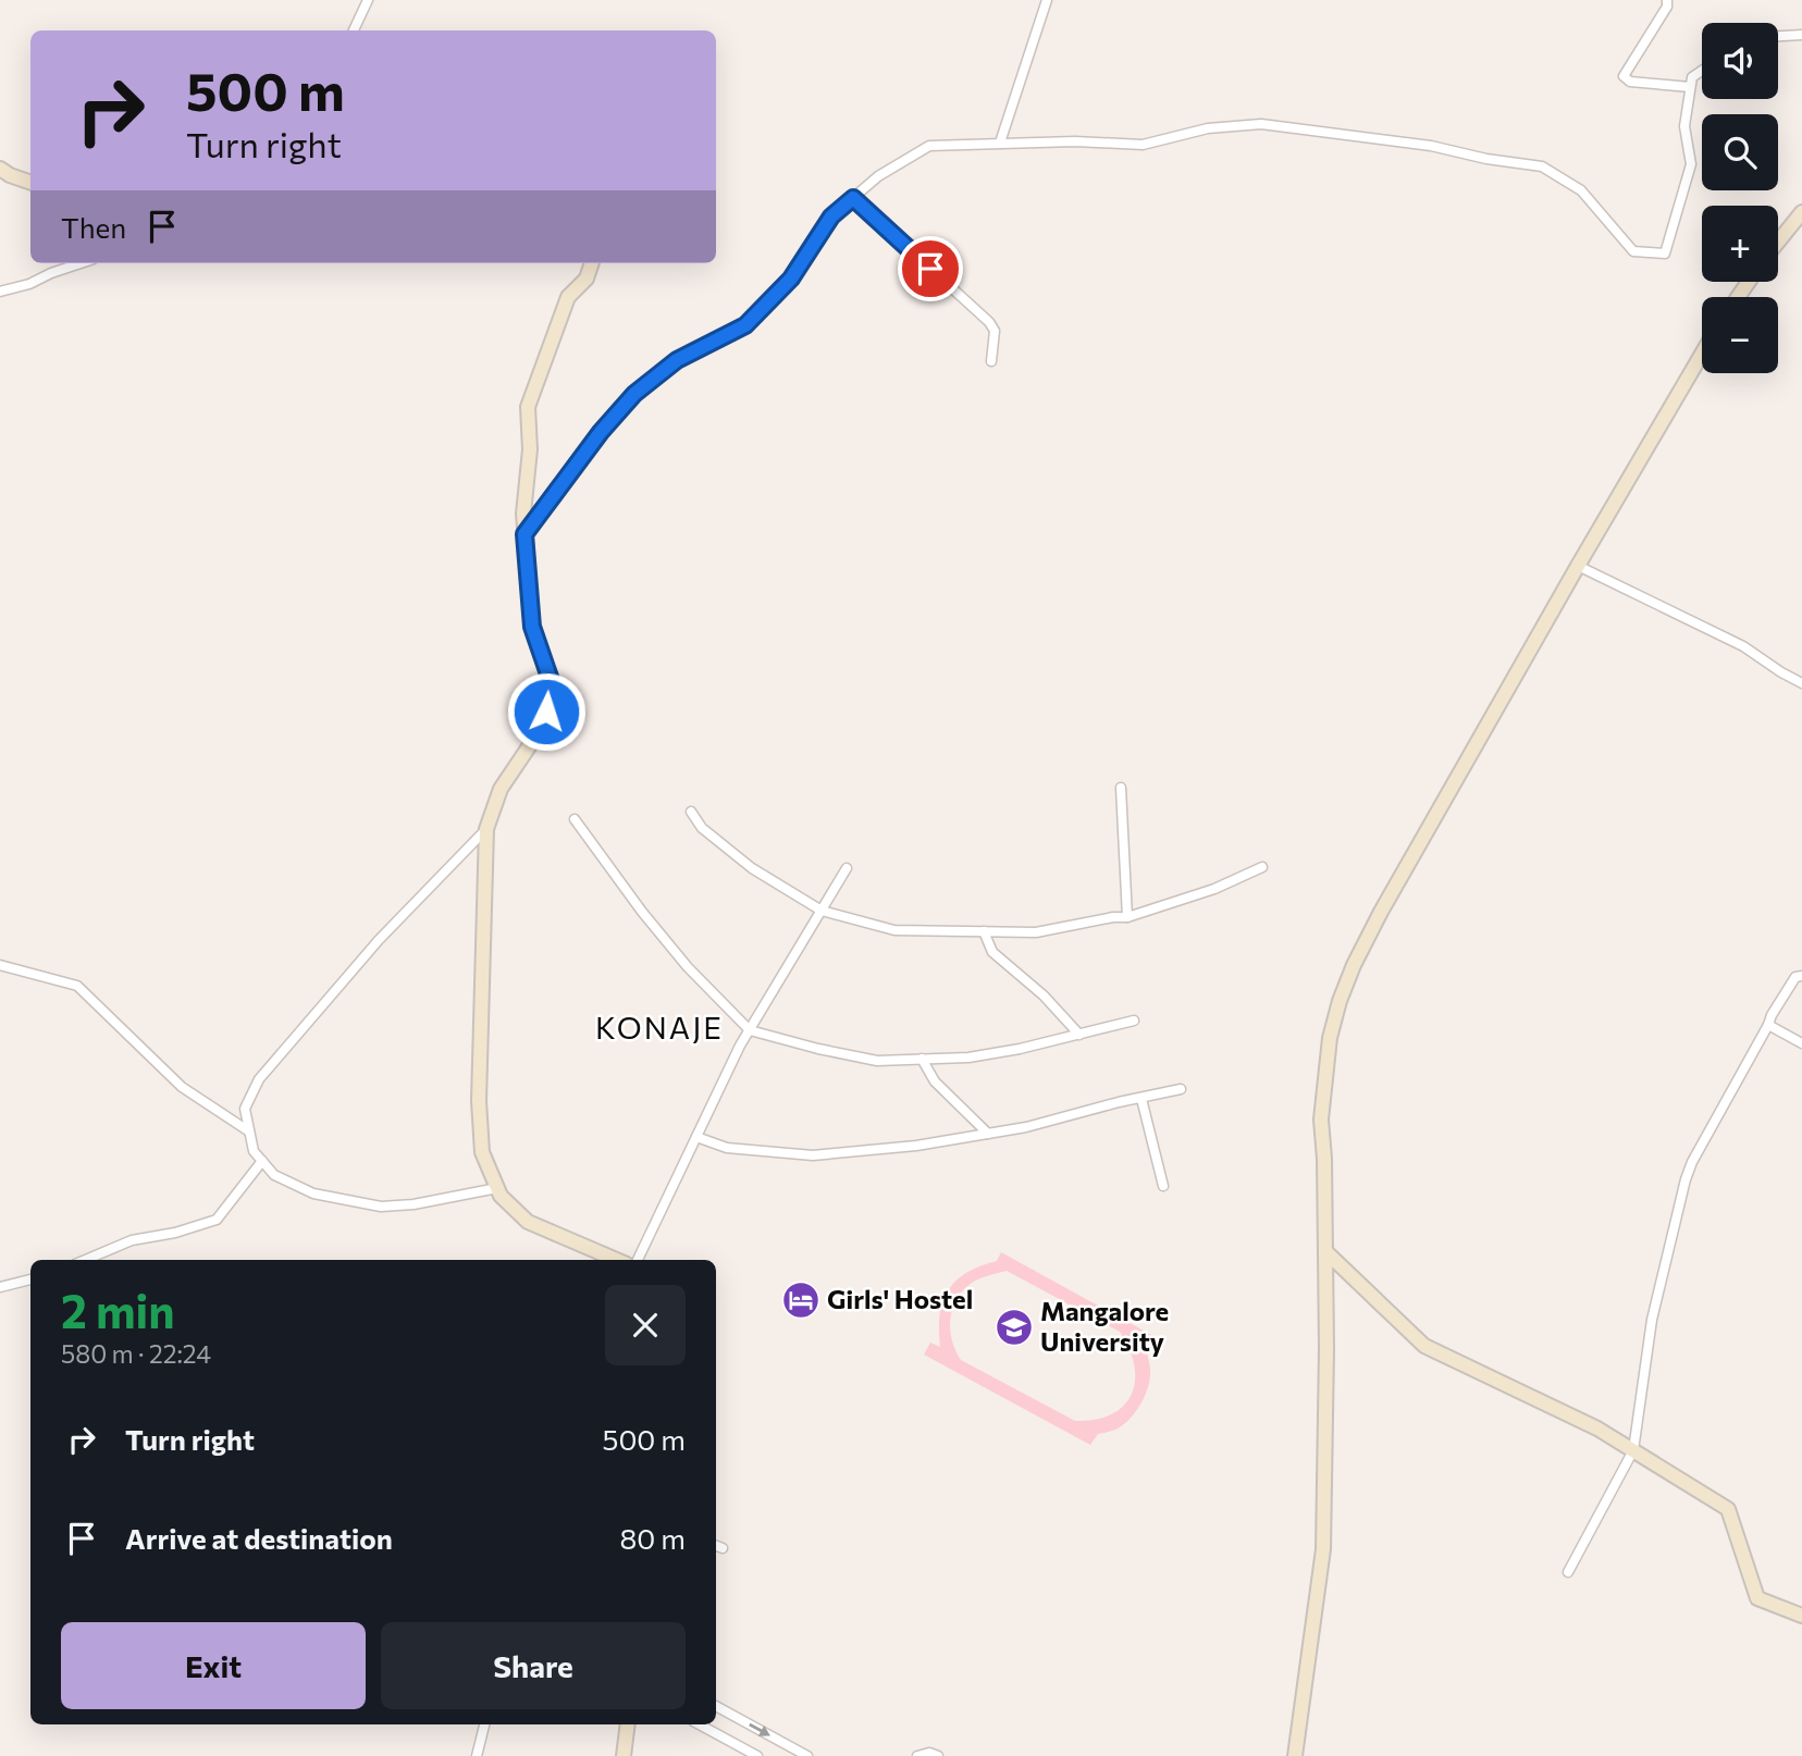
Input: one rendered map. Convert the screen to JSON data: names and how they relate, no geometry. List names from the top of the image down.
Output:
{
  "districts": ["KONAJE"],
  "places": {
    "hotel": ["Girls' Hostel"],
    "school or university": ["Mangalore University"]
  },
  "page": {
    "map_buttons": ["+", "−"],
    "turn": ["500 m", "Turn right"],
    "then": "Then",
    "heading": ["2 min", "580 m · 22:24"],
    "list": [
      {
        "name": "Turn right",
        "value": "500 m"
      },
      {
        "name": "Arrive at destination",
        "value": "80 m"
      }
    ],
    "buttons": ["Exit", "Share"]
  }
}
